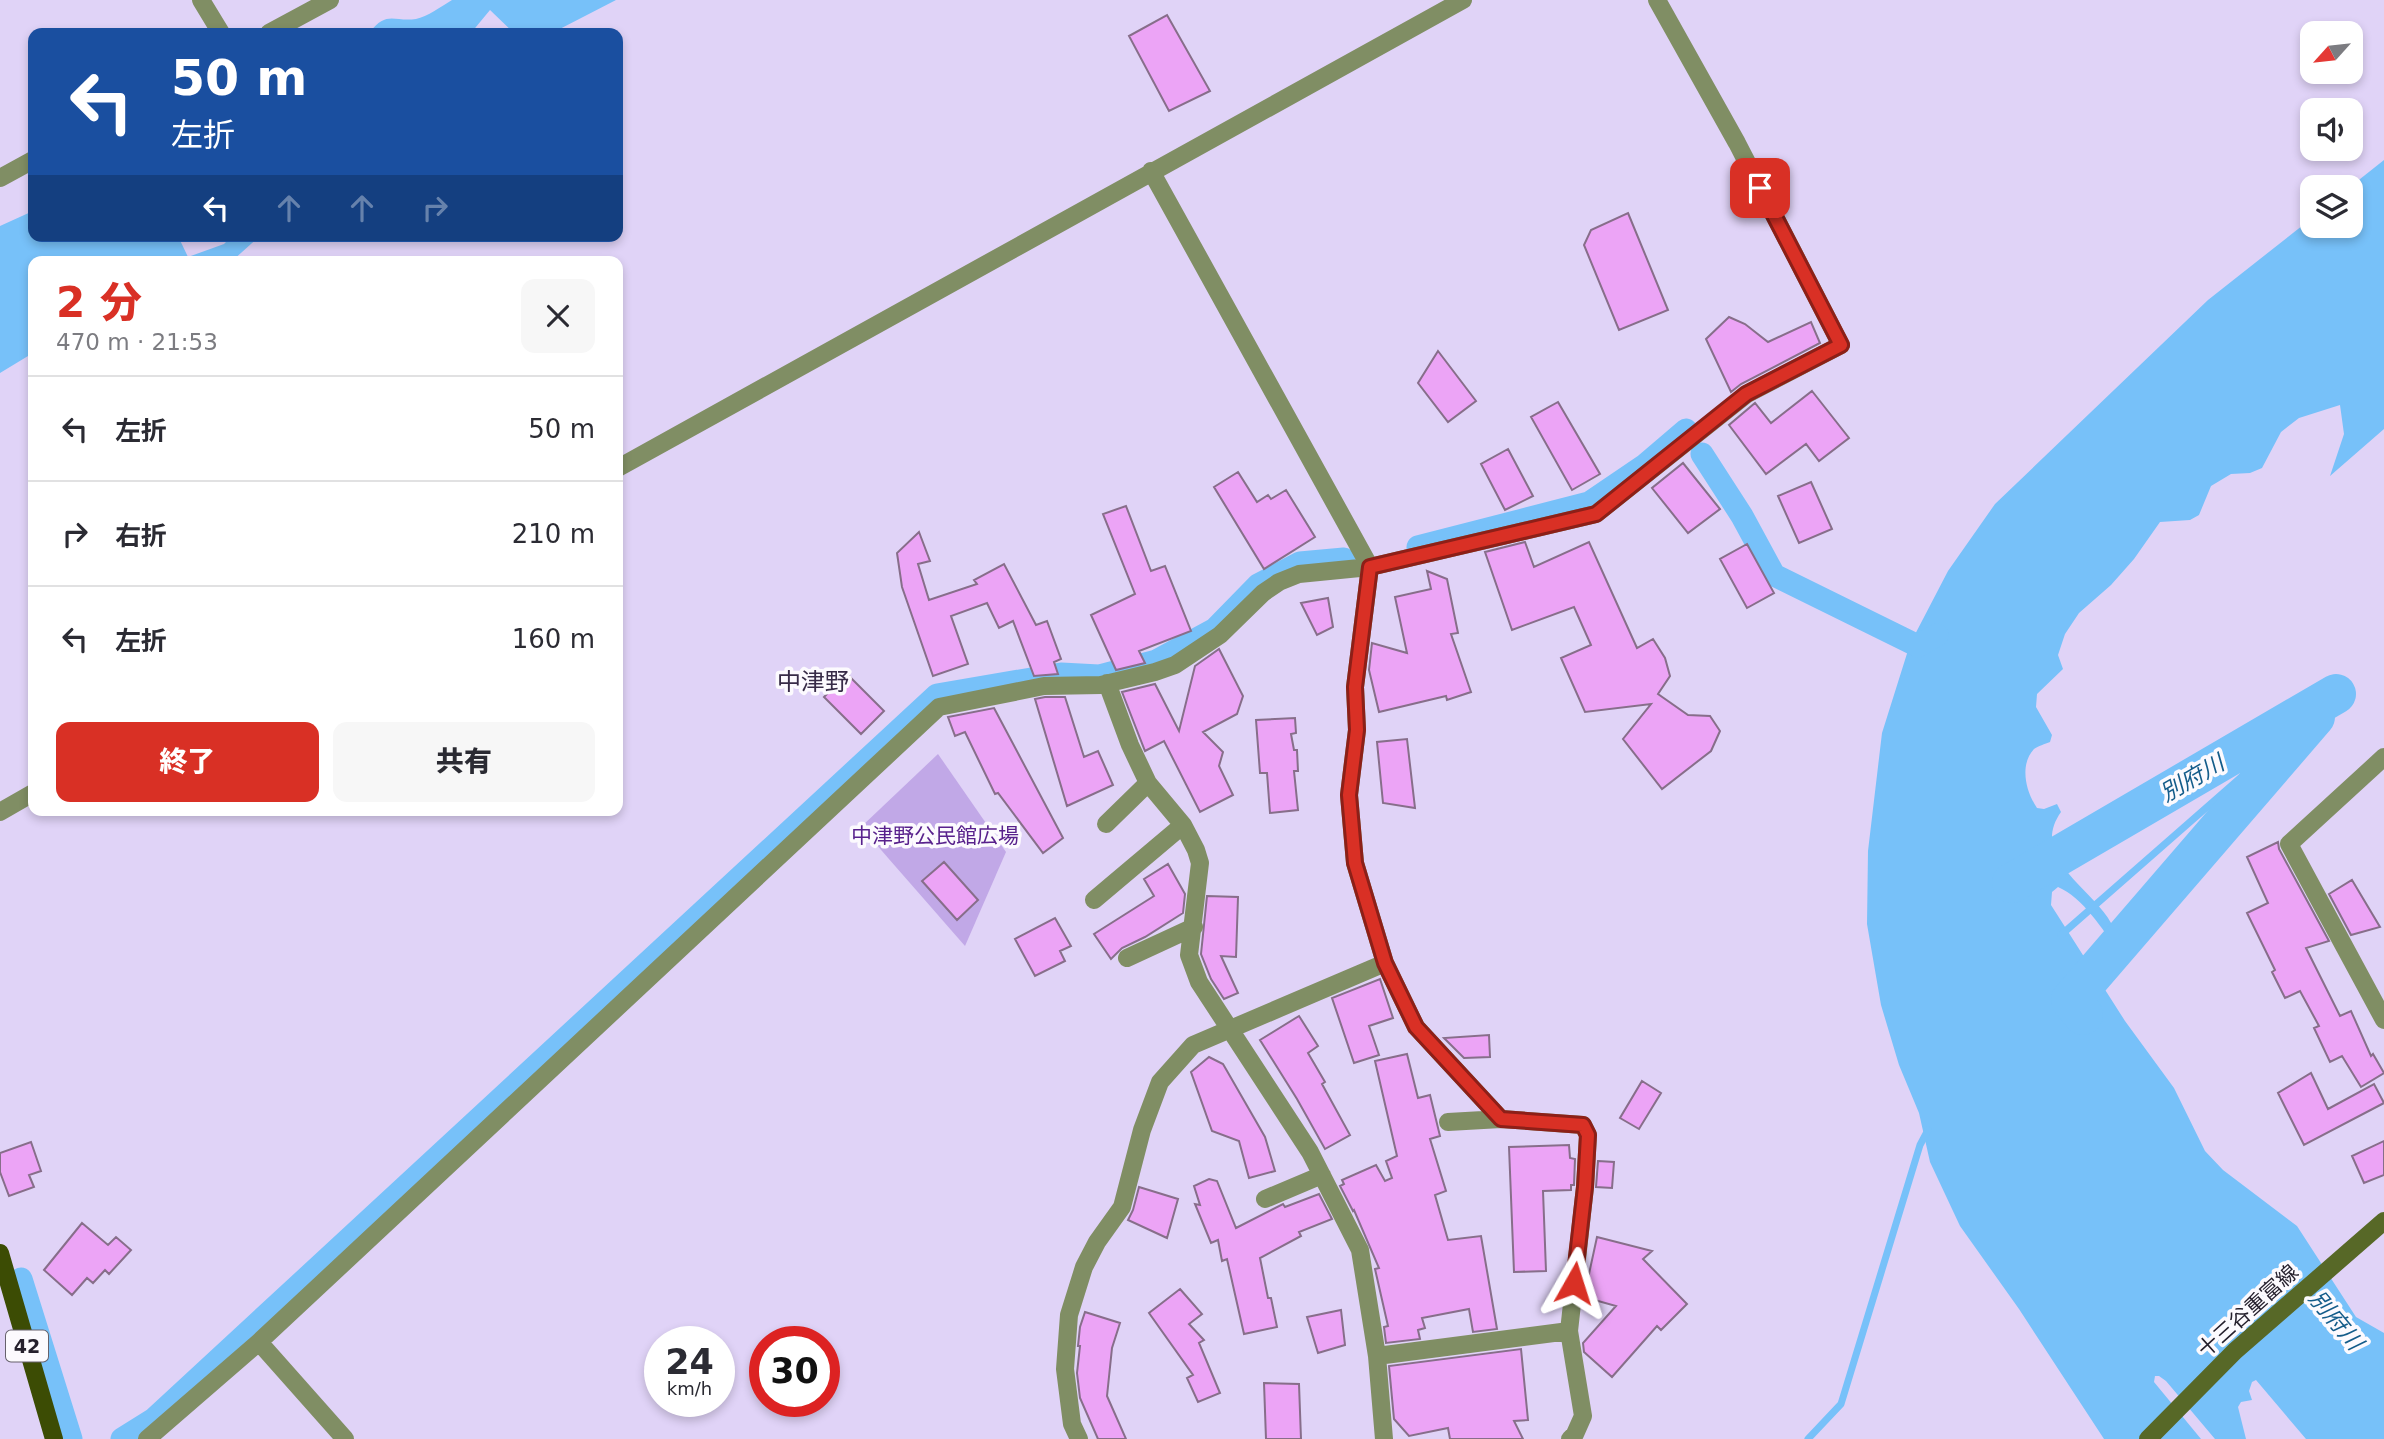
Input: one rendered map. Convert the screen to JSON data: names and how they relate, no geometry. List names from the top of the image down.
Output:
{
  "streets": {
    "main road": ["十三谷重富線", "42"]
  },
  "districts": ["中津野"],
  "water": ["別府川"],
  "parks": ["中津野公民館広場"],
  "north": "bottom left",
  "page": {
    "turn": ["50 m", "左折"],
    "heading": ["2 分", "470 m · 21:53"],
    "list": [
      {
        "name": "左折",
        "value": "50 m"
      },
      {
        "name": "右折",
        "value": "210 m"
      },
      {
        "name": "左折",
        "value": "160 m"
      }
    ],
    "buttons": ["終了", "共有"],
    "speed": "24 km/h",
    "limit": "30"
  }
}
